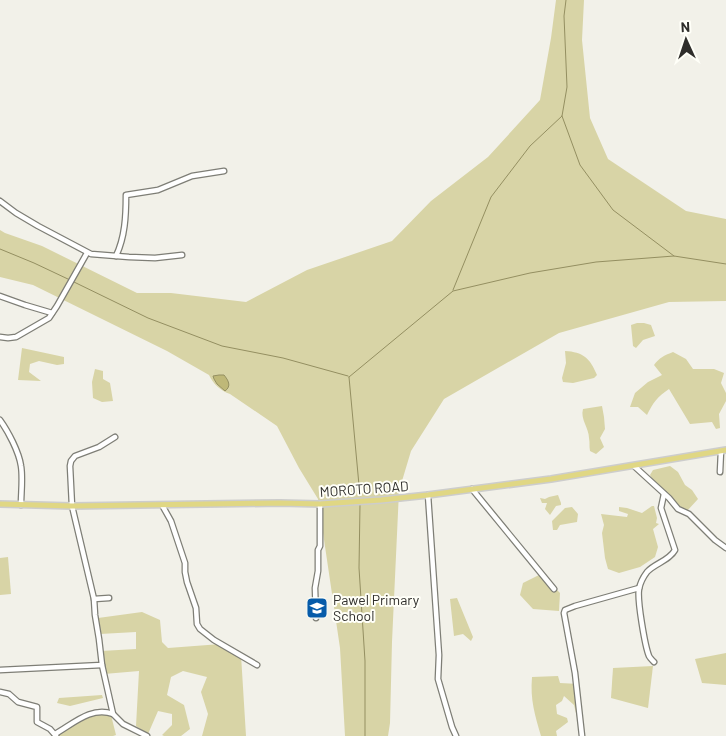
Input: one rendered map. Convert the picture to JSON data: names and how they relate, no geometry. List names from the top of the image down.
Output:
{
  "streets": {
    "main road": ["MOROTO ROAD"]
  },
  "places": {
    "school or university": ["Pawel Primary School"]
  },
  "north": "top"
}
